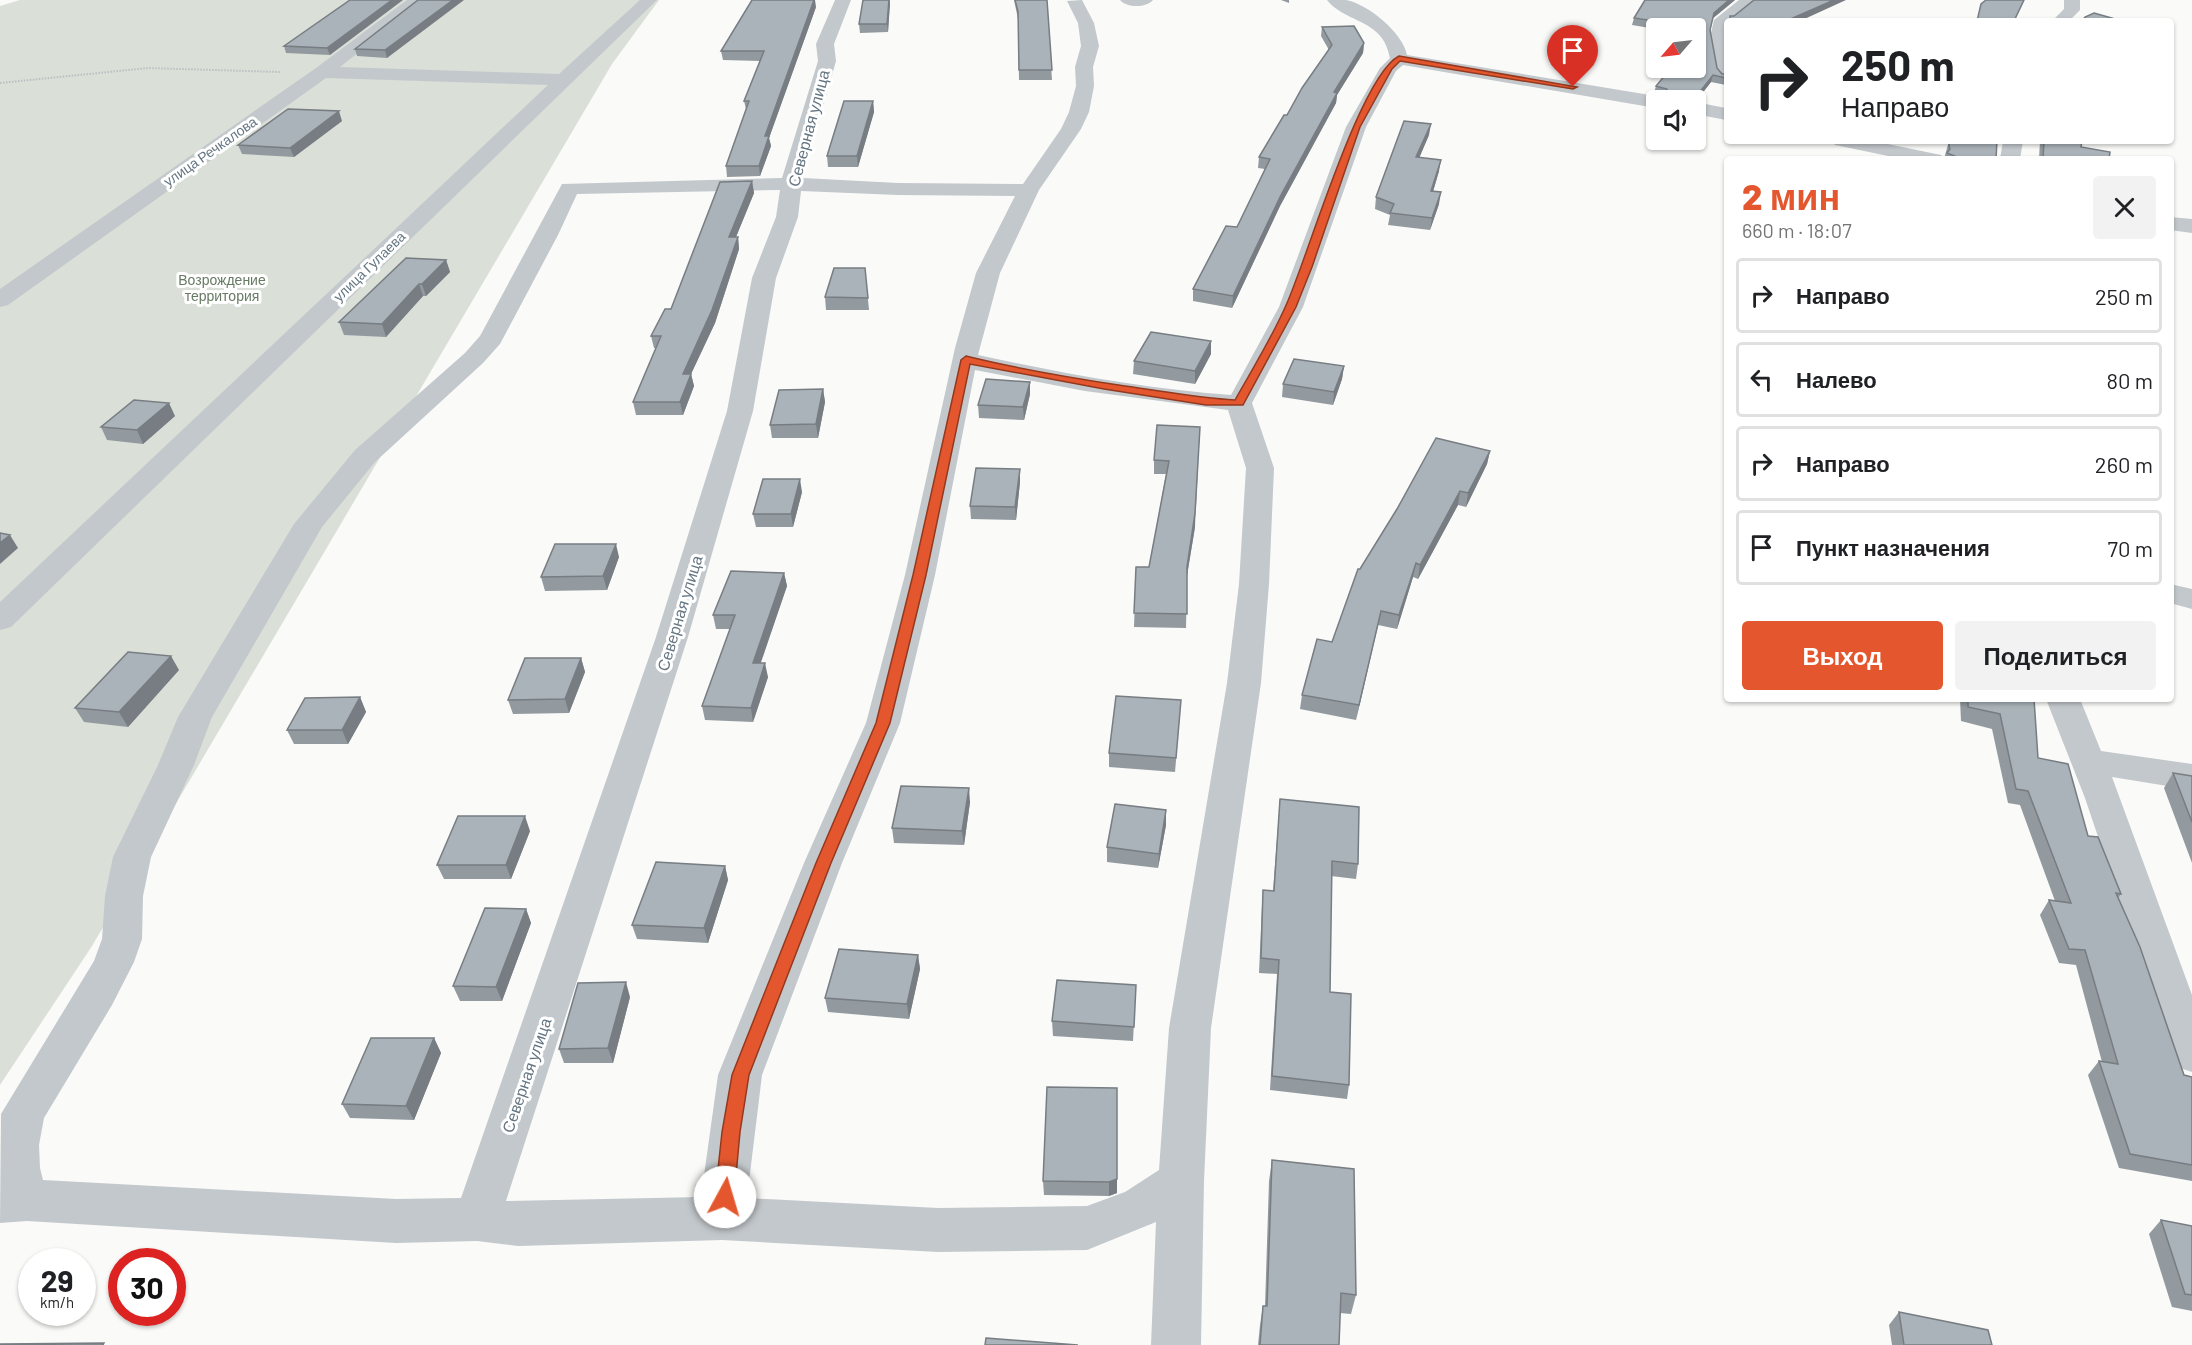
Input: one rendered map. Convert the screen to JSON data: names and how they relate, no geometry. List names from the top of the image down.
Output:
{
  "streets": {
    "street": ["Северная улица", "улица Речкалова", "улица Гулаева"]
  },
  "parks": ["Возрождение территория"],
  "north": "bottom left",
  "page": {
    "turn": ["250 m", "Направо"],
    "heading": ["2 мин", "660 m · 18:07"],
    "list": [
      {
        "name": "Направо",
        "value": "250 m"
      },
      {
        "name": "Налево",
        "value": "80 m"
      },
      {
        "name": "Направо",
        "value": "260 m"
      },
      {
        "name": "Пункт назначения",
        "value": "70 m"
      }
    ],
    "buttons": ["Выход", "Поделиться"],
    "speed": "29 km/h",
    "limit": "30"
  }
}
